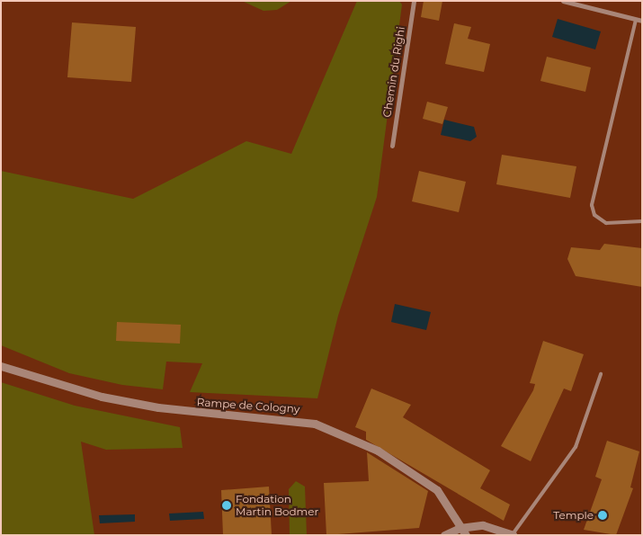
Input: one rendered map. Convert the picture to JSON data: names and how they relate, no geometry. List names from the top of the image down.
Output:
{
  "streets": {
    "street": ["Chemin du Righi", "Rampe de Cologny"]
  },
  "places": ["Fondation Martin Bodmer", "Temple"]
}
